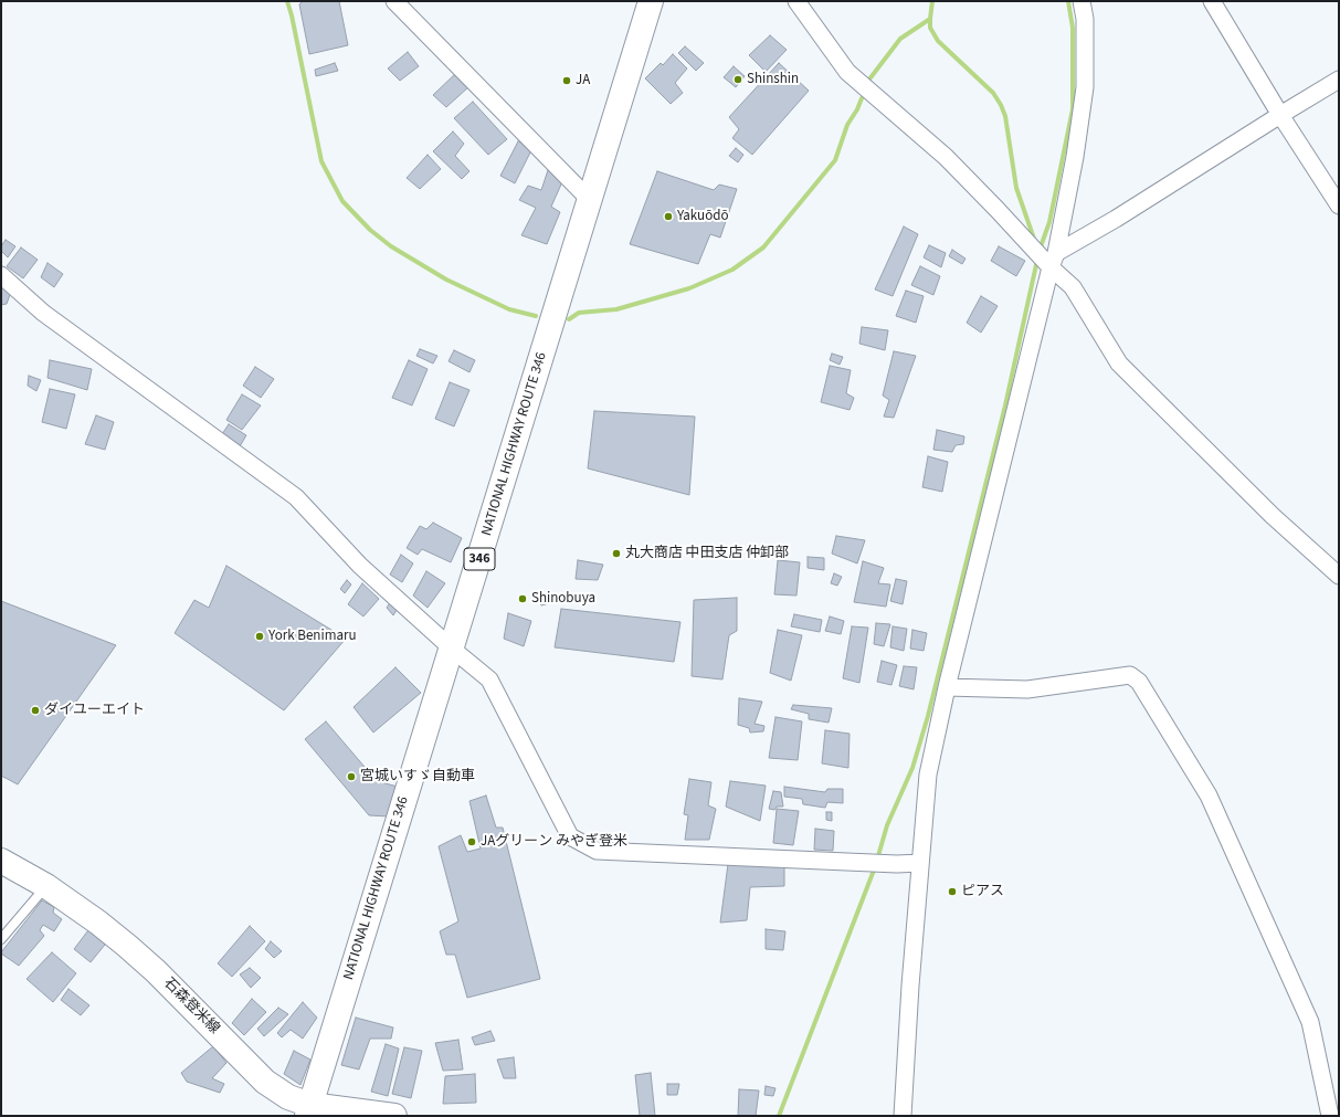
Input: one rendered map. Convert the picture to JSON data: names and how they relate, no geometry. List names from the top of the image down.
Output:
{
  "streets": {
    "main road": ["NATIONAL HIGHWAY ROUTE 346", "346", "石森登米線"]
  },
  "crossings": [
    ["NATIONAL HIGHWAY ROUTE 346", "石森登米線"]
  ],
  "places": [
    "Shinshin",
    "JA",
    "Yakuōdō",
    "丸大商店 中田支店 仲卸部",
    "Shinobuya",
    "York Benimaru",
    "ダイユーエイト",
    "宮城いすゞ自動車",
    "JAグリーン みやぎ登米",
    "ピアス"
  ]
}
